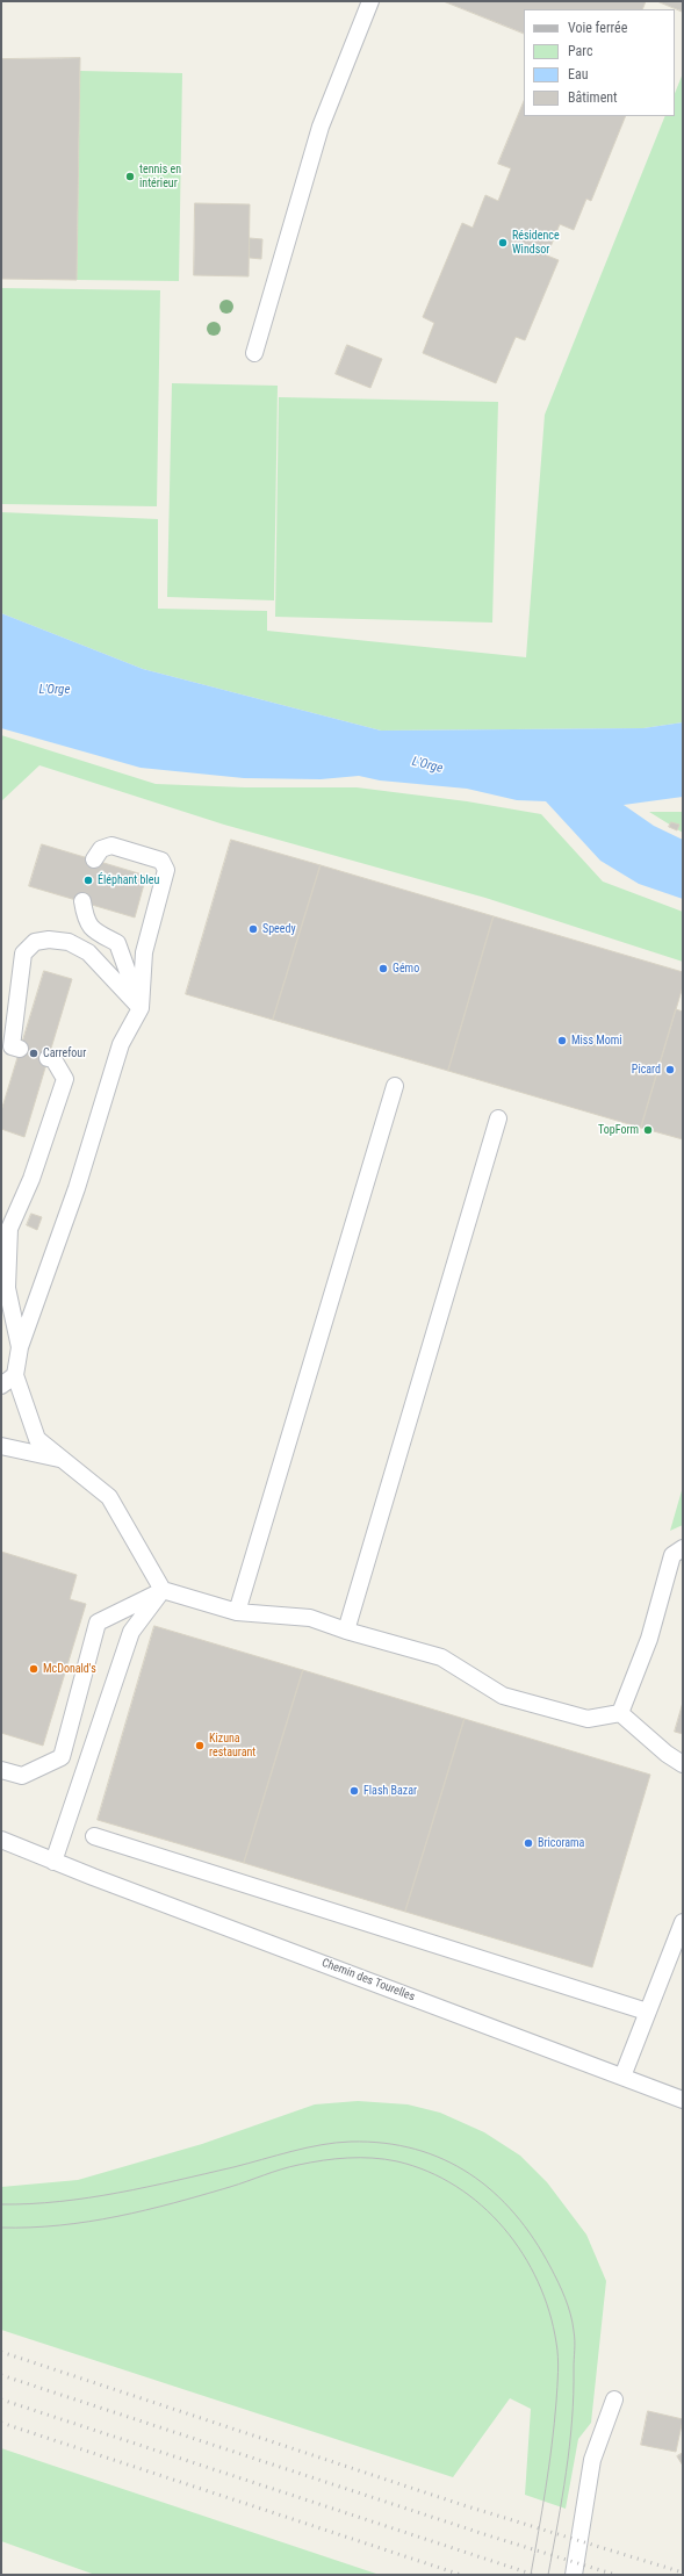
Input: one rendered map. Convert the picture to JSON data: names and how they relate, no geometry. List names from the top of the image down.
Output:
{
  "streets": {
    "lane": ["Chemin des Tourelles"]
  },
  "water": ["L'Orge"],
  "places": [
    "tennis en intérieur",
    "Résidence Windsor",
    "Éléphant bleu",
    "Speedy",
    "Gémo",
    "Miss Momi",
    "Carrefour",
    "Picard",
    "TopForm",
    "McDonald's",
    "Kizuna restaurant",
    "Flash Bazar",
    "Bricorama"
  ],
  "legend": [
    "Voie ferrée",
    "Parc",
    "Eau",
    "Bâtiment"
  ]
}
